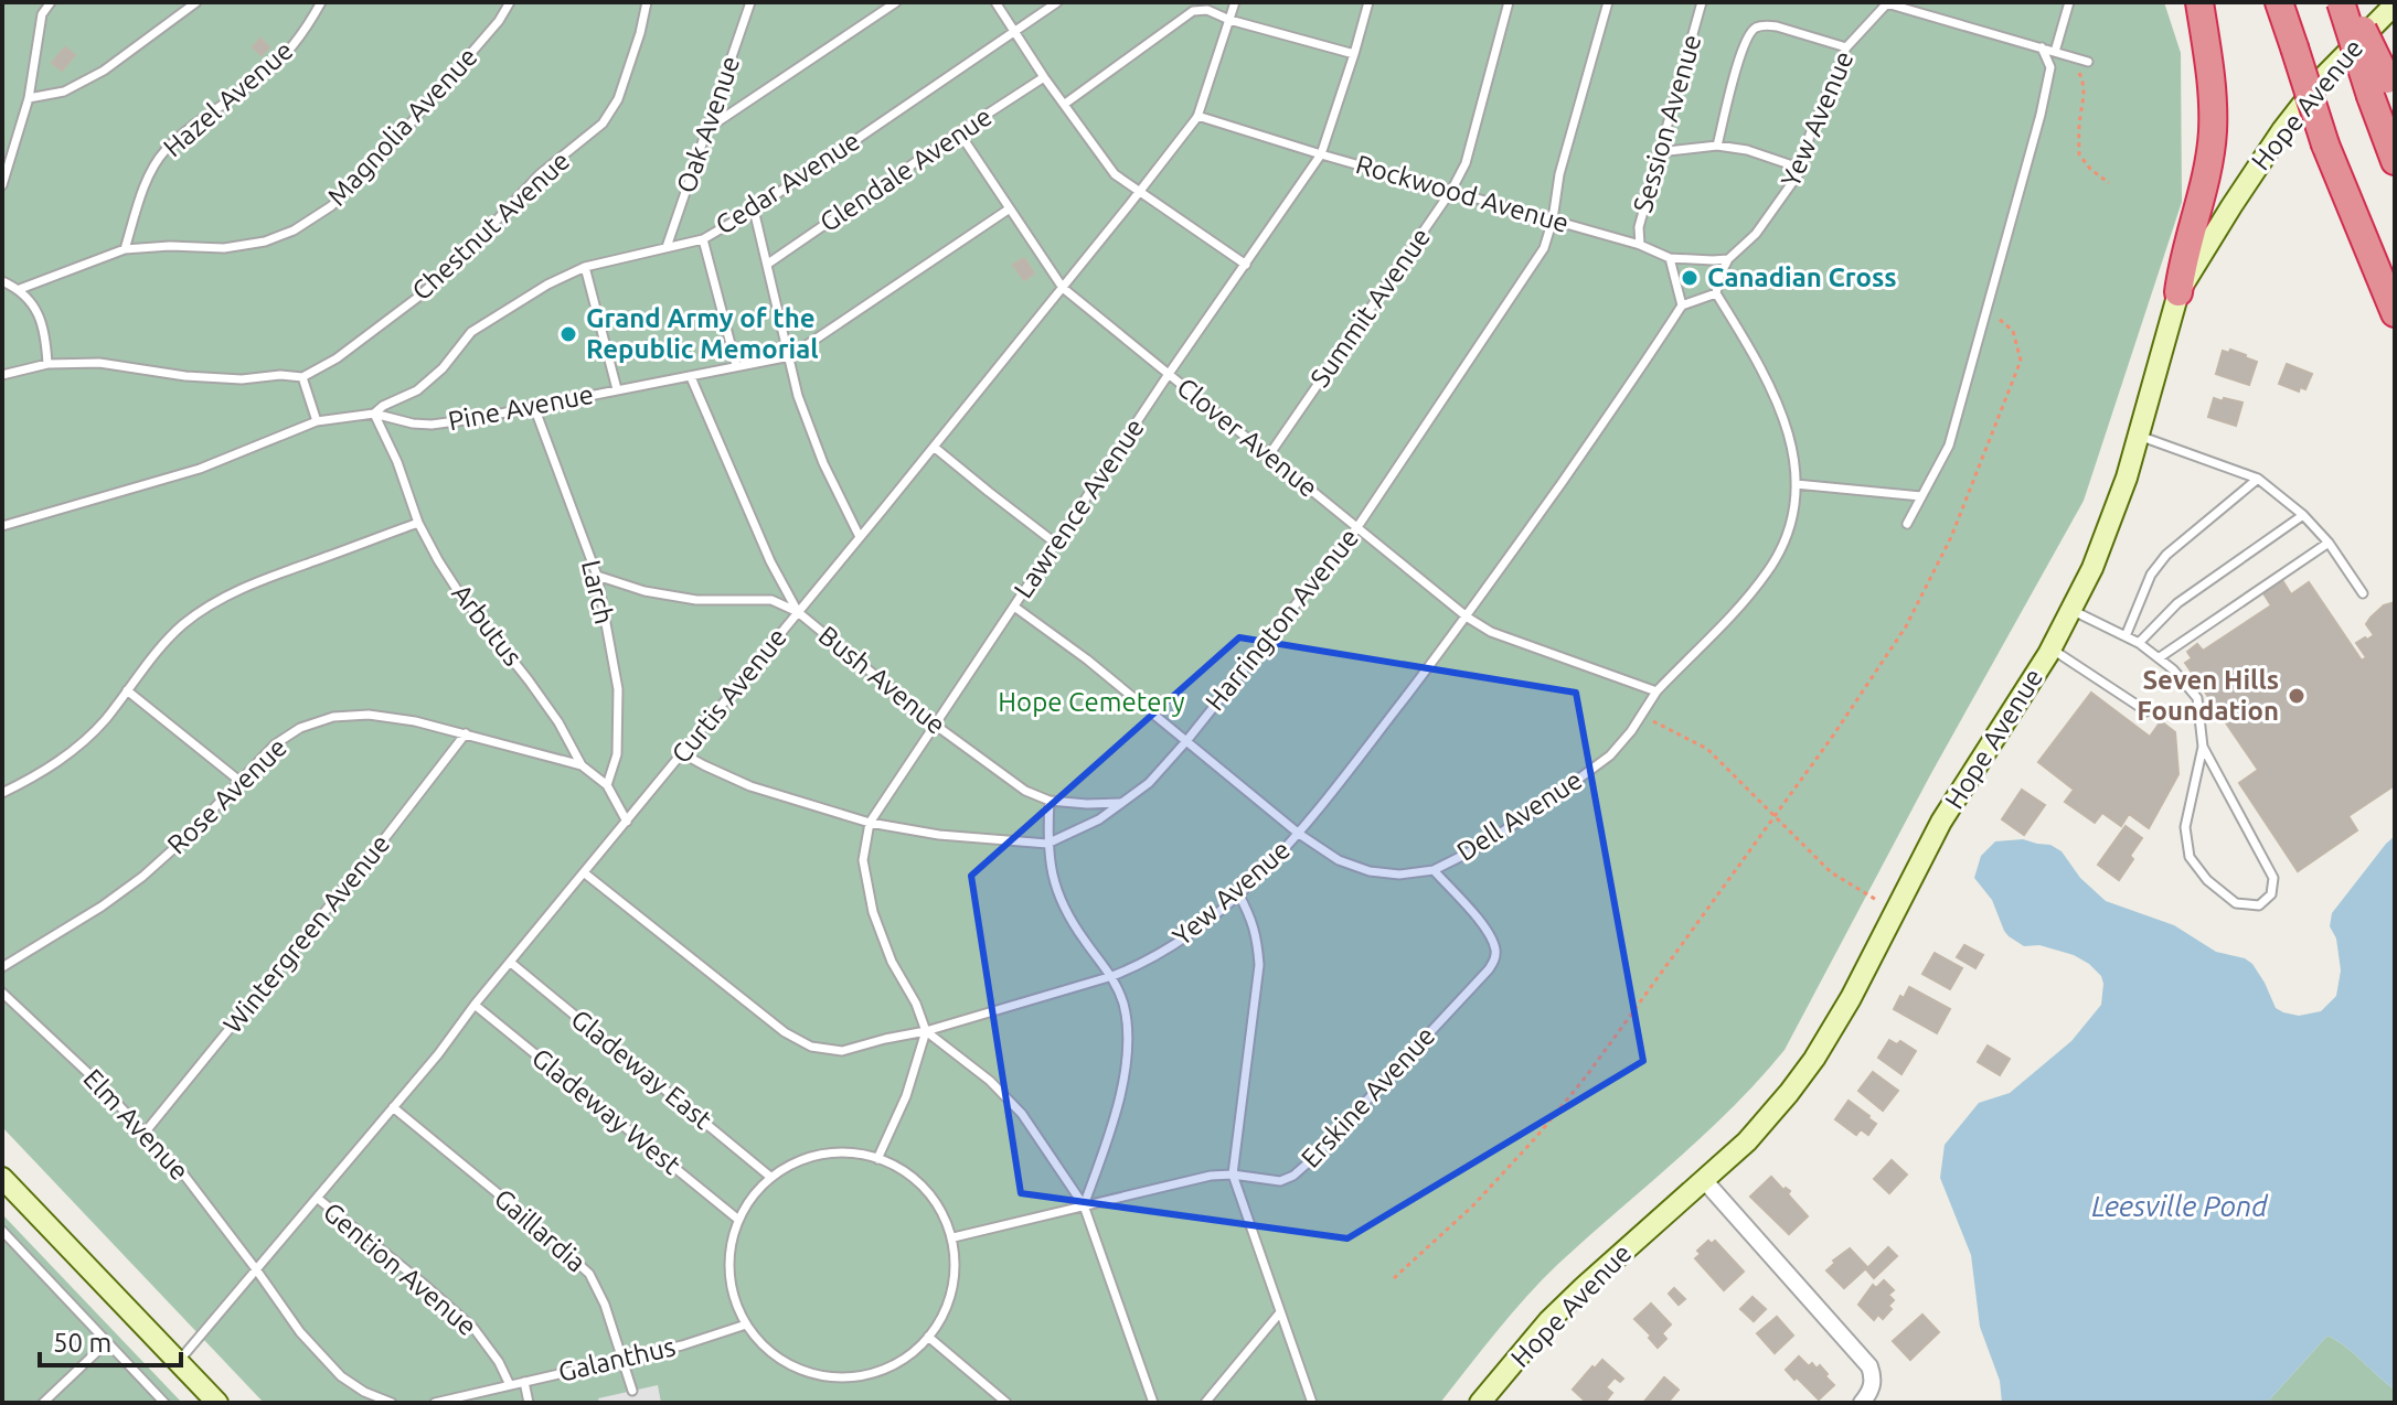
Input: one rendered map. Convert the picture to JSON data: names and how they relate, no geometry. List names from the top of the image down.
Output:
{
  "streets": {
    "main road": ["Hope Avenue"],
    "lane": [
      "Hazel Avenue",
      "Yew Avenue",
      "Session Avenue",
      "Oak Avenue",
      "Magnolia Avenue",
      "Glendale Avenue",
      "Cedar Avenue",
      "Rockwood Avenue",
      "Chestnut Avenue",
      "Summit Avenue",
      "Pine Avenue",
      "Clover Avenue",
      "Lawrence Avenue",
      "Larch",
      "Harrington Avenue",
      "Arbutus",
      "Bush Avenue",
      "Curtis Avenue",
      "Rose Avenue",
      "Dell Avenue",
      "Wintergreen Avenue",
      "Gladeway East",
      "Erskine Avenue",
      "Gladeway West",
      "Elm Avenue",
      "Gaillardia",
      "Gention Avenue",
      "Galanthus"
    ]
  },
  "crossings": [
    ["Hazel Avenue", "Magnolia Avenue"],
    ["Yew Avenue", "Rockwood Avenue"],
    ["Yew Avenue", "Clover Avenue"],
    ["Yew Avenue", "Curtis Avenue"],
    ["Yew Avenue", "Dell Avenue"],
    ["Session Avenue", "Rockwood Avenue"],
    ["Oak Avenue", "Cedar Avenue"],
    ["Glendale Avenue", "Clover Avenue"],
    ["Cedar Avenue", "Pine Avenue"],
    ["Cedar Avenue", "Arbutus"],
    ["Rockwood Avenue", "Summit Avenue"],
    ["Rockwood Avenue", "Lawrence Avenue"],
    ["Rockwood Avenue", "Harrington Avenue"],
    ["Rockwood Avenue", "Curtis Avenue"],
    ["Summit Avenue", "Clover Avenue"],
    ["Pine Avenue", "Clover Avenue"],
    ["Pine Avenue", "Larch"],
    ["Pine Avenue", "Arbutus"],
    ["Pine Avenue", "Bush Avenue"],
    ["Clover Avenue", "Lawrence Avenue"],
    ["Clover Avenue", "Harrington Avenue"],
    ["Clover Avenue", "Curtis Avenue"],
    ["Clover Avenue", "Dell Avenue"],
    ["Lawrence Avenue", "Harrington Avenue"],
    ["Lawrence Avenue", "Bush Avenue"],
    ["Lawrence Avenue", "Dell Avenue"],
    ["Larch", "Arbutus"],
    ["Harrington Avenue", "Bush Avenue"],
    ["Harrington Avenue", "Curtis Avenue"],
    ["Harrington Avenue", "Dell Avenue"],
    ["Arbutus", "Curtis Avenue"],
    ["Arbutus", "Rose Avenue"],
    ["Bush Avenue", "Curtis Avenue"],
    ["Curtis Avenue", "Gladeway East"],
    ["Curtis Avenue", "Gladeway West"],
    ["Curtis Avenue", "Elm Avenue"],
    ["Curtis Avenue", "Gaillardia"],
    ["Curtis Avenue", "Gention Avenue"],
    ["Rose Avenue", "Wintergreen Avenue"],
    ["Dell Avenue", "Erskine Avenue"],
    ["Wintergreen Avenue", "Elm Avenue"],
    ["Gladeway East", "Erskine Avenue"],
    ["Gladeway East", "Gladeway West"],
    ["Gladeway East", "Galanthus"],
    ["Erskine Avenue", "Gladeway West"],
    ["Erskine Avenue", "Galanthus"],
    ["Gladeway West", "Galanthus"],
    ["Gaillardia", "Galanthus"],
    ["Gention Avenue", "Galanthus"]
  ],
  "water": ["Leesville Pond"],
  "parks": ["Hope Cemetery"],
  "places": ["Canadian Cross", "Grand Army of the Republic Memorial", "Seven Hills Foundation"],
  "scale_bar": "50 m"
}
